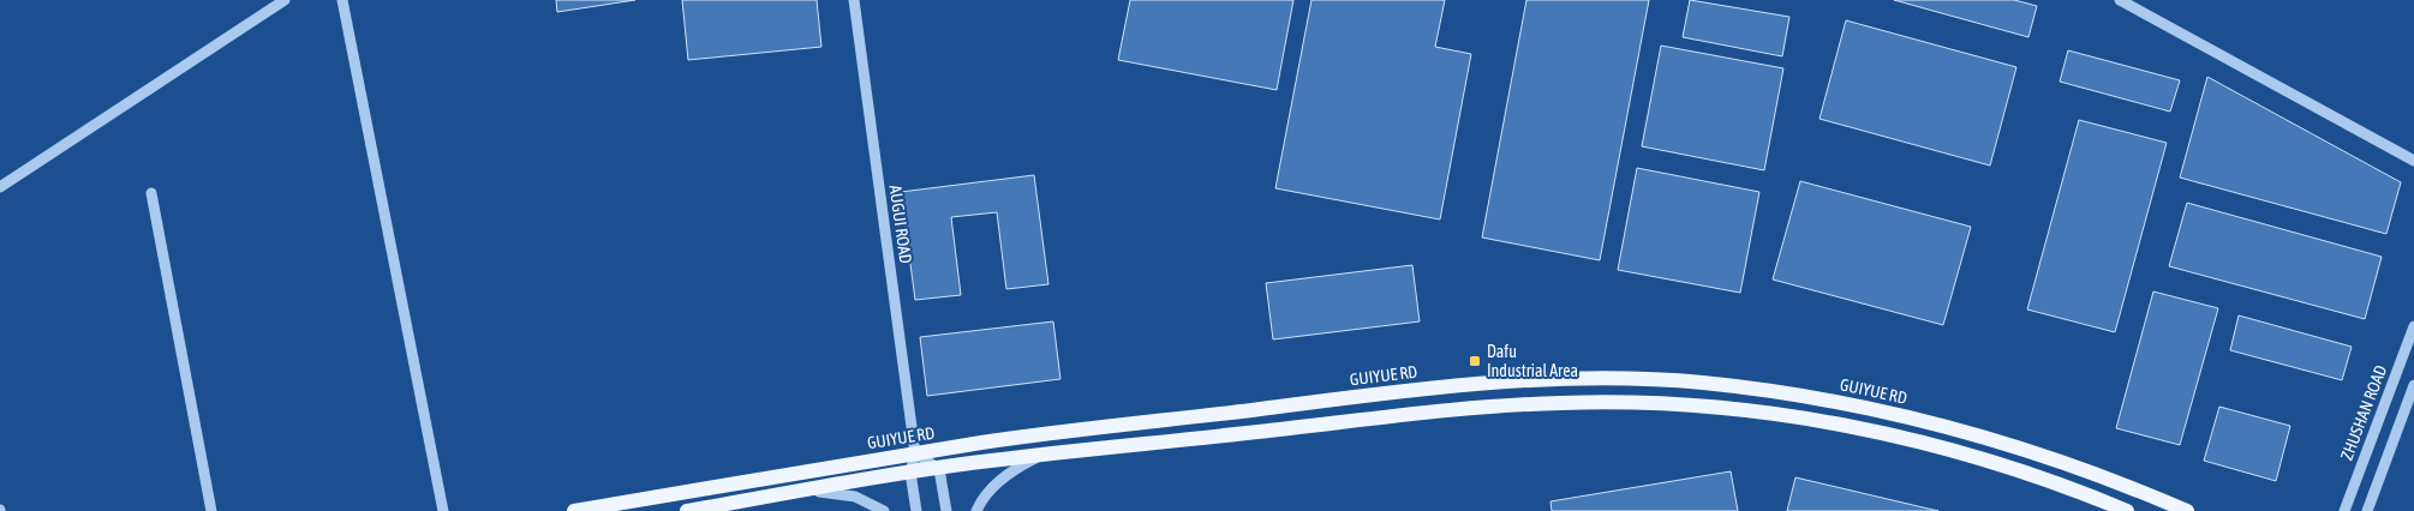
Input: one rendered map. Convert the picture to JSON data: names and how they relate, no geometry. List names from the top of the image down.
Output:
{
  "streets": {
    "main road": ["GUIYUE RD"],
    "street": ["AUGUI ROAD", "ZHUSHAN ROAD"]
  },
  "crossings": [
    ["AUGUI ROAD", "GUIYUE RD"]
  ],
  "places": {
    "transit": ["Dafu Industrial Area"]
  }
}
